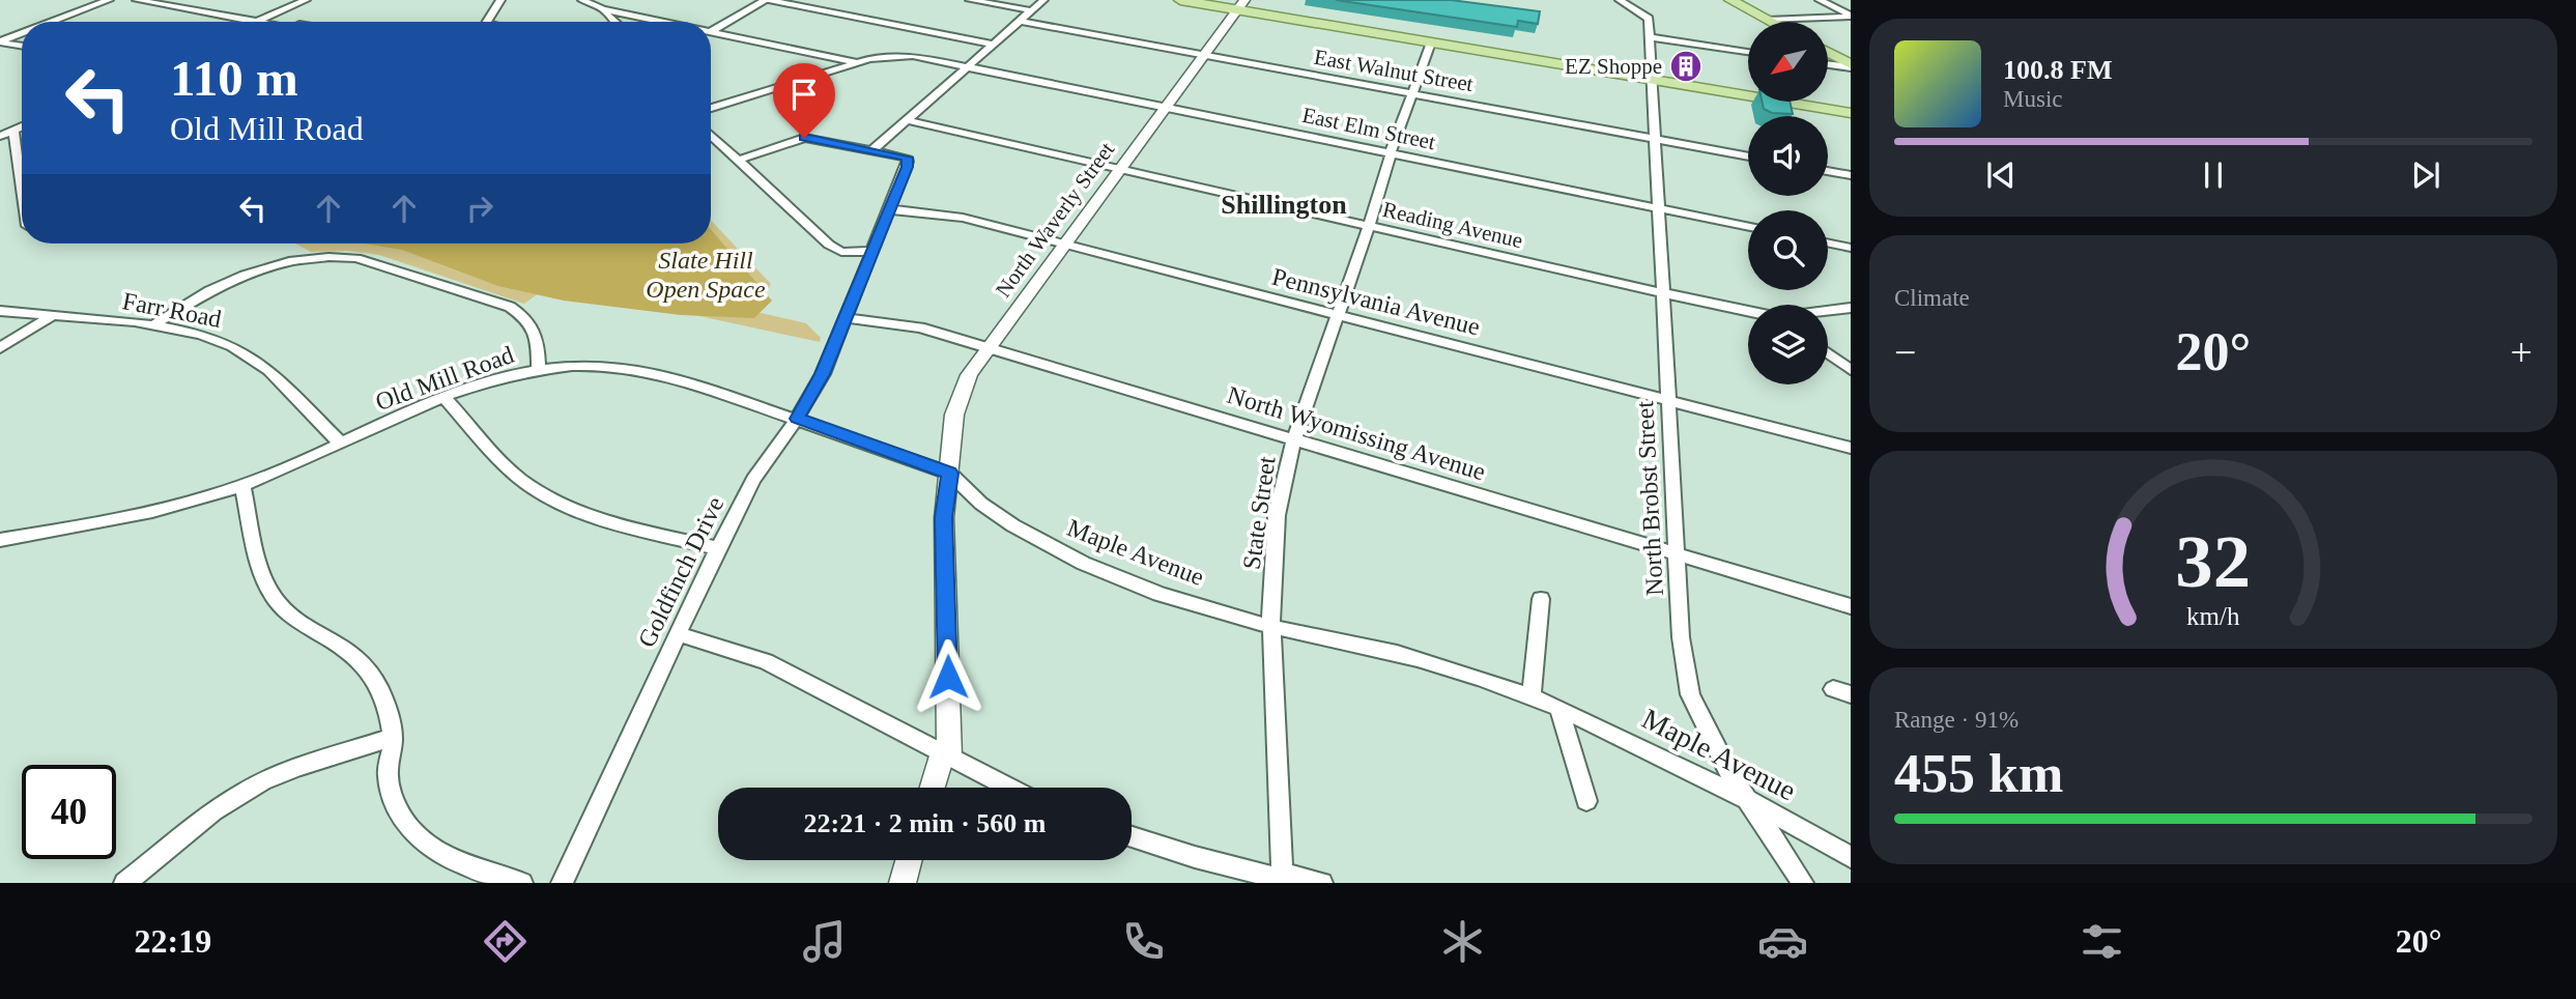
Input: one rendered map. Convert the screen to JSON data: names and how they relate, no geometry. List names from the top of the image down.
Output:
{
  "streets": {
    "street": [
      "East Walnut Street",
      "East Elm Street",
      "North Waverly Street",
      "Reading Avenue",
      "Pennsylvania Avenue",
      "Farr Road",
      "Old Mill Road",
      "North Wyomissing Avenue",
      "North Brobst Street",
      "State Street",
      "Maple Avenue",
      "Goldfinch Drive"
    ]
  },
  "crossings": [
    ["East Walnut Street", "North Waverly Street"],
    ["East Walnut Street", "North Brobst Street"],
    ["East Walnut Street", "State Street"],
    ["East Elm Street", "North Waverly Street"],
    ["East Elm Street", "North Brobst Street"],
    ["East Elm Street", "State Street"],
    ["North Waverly Street", "Reading Avenue"],
    ["North Waverly Street", "Pennsylvania Avenue"],
    ["North Waverly Street", "Old Mill Road"],
    ["North Waverly Street", "North Wyomissing Avenue"],
    ["North Waverly Street", "Maple Avenue"],
    ["Reading Avenue", "North Brobst Street"],
    ["Reading Avenue", "State Street"],
    ["Pennsylvania Avenue", "North Brobst Street"],
    ["Pennsylvania Avenue", "State Street"],
    ["Pennsylvania Avenue", "Goldfinch Drive"],
    ["Farr Road", "Old Mill Road"],
    ["Old Mill Road", "Maple Avenue"],
    ["Old Mill Road", "Goldfinch Drive"],
    ["North Wyomissing Avenue", "North Brobst Street"],
    ["North Wyomissing Avenue", "State Street"],
    ["North Wyomissing Avenue", "Goldfinch Drive"],
    ["North Brobst Street", "Maple Avenue"],
    ["State Street", "Maple Avenue"]
  ],
  "districts": ["Shillington"],
  "parks": ["Slate Hill Open Space"],
  "places": {
    "building": ["EZ Shoppe"]
  },
  "north": "bottom left",
  "page": {
    "turn": ["110 m", "Old Mill Road"],
    "song": ["100.8 FM", "Music"],
    "tile": [
      "Climate",
      ["Range · 91%", "455 km"]
    ],
    "heat": ["−", "20°", "+"],
    "limit": "40",
    "trip": "22:21 · 2 min · 560 m",
    "tabs": ["22:19", "20°"],
    "gauge": ["32", "km/h"]
  }
}
